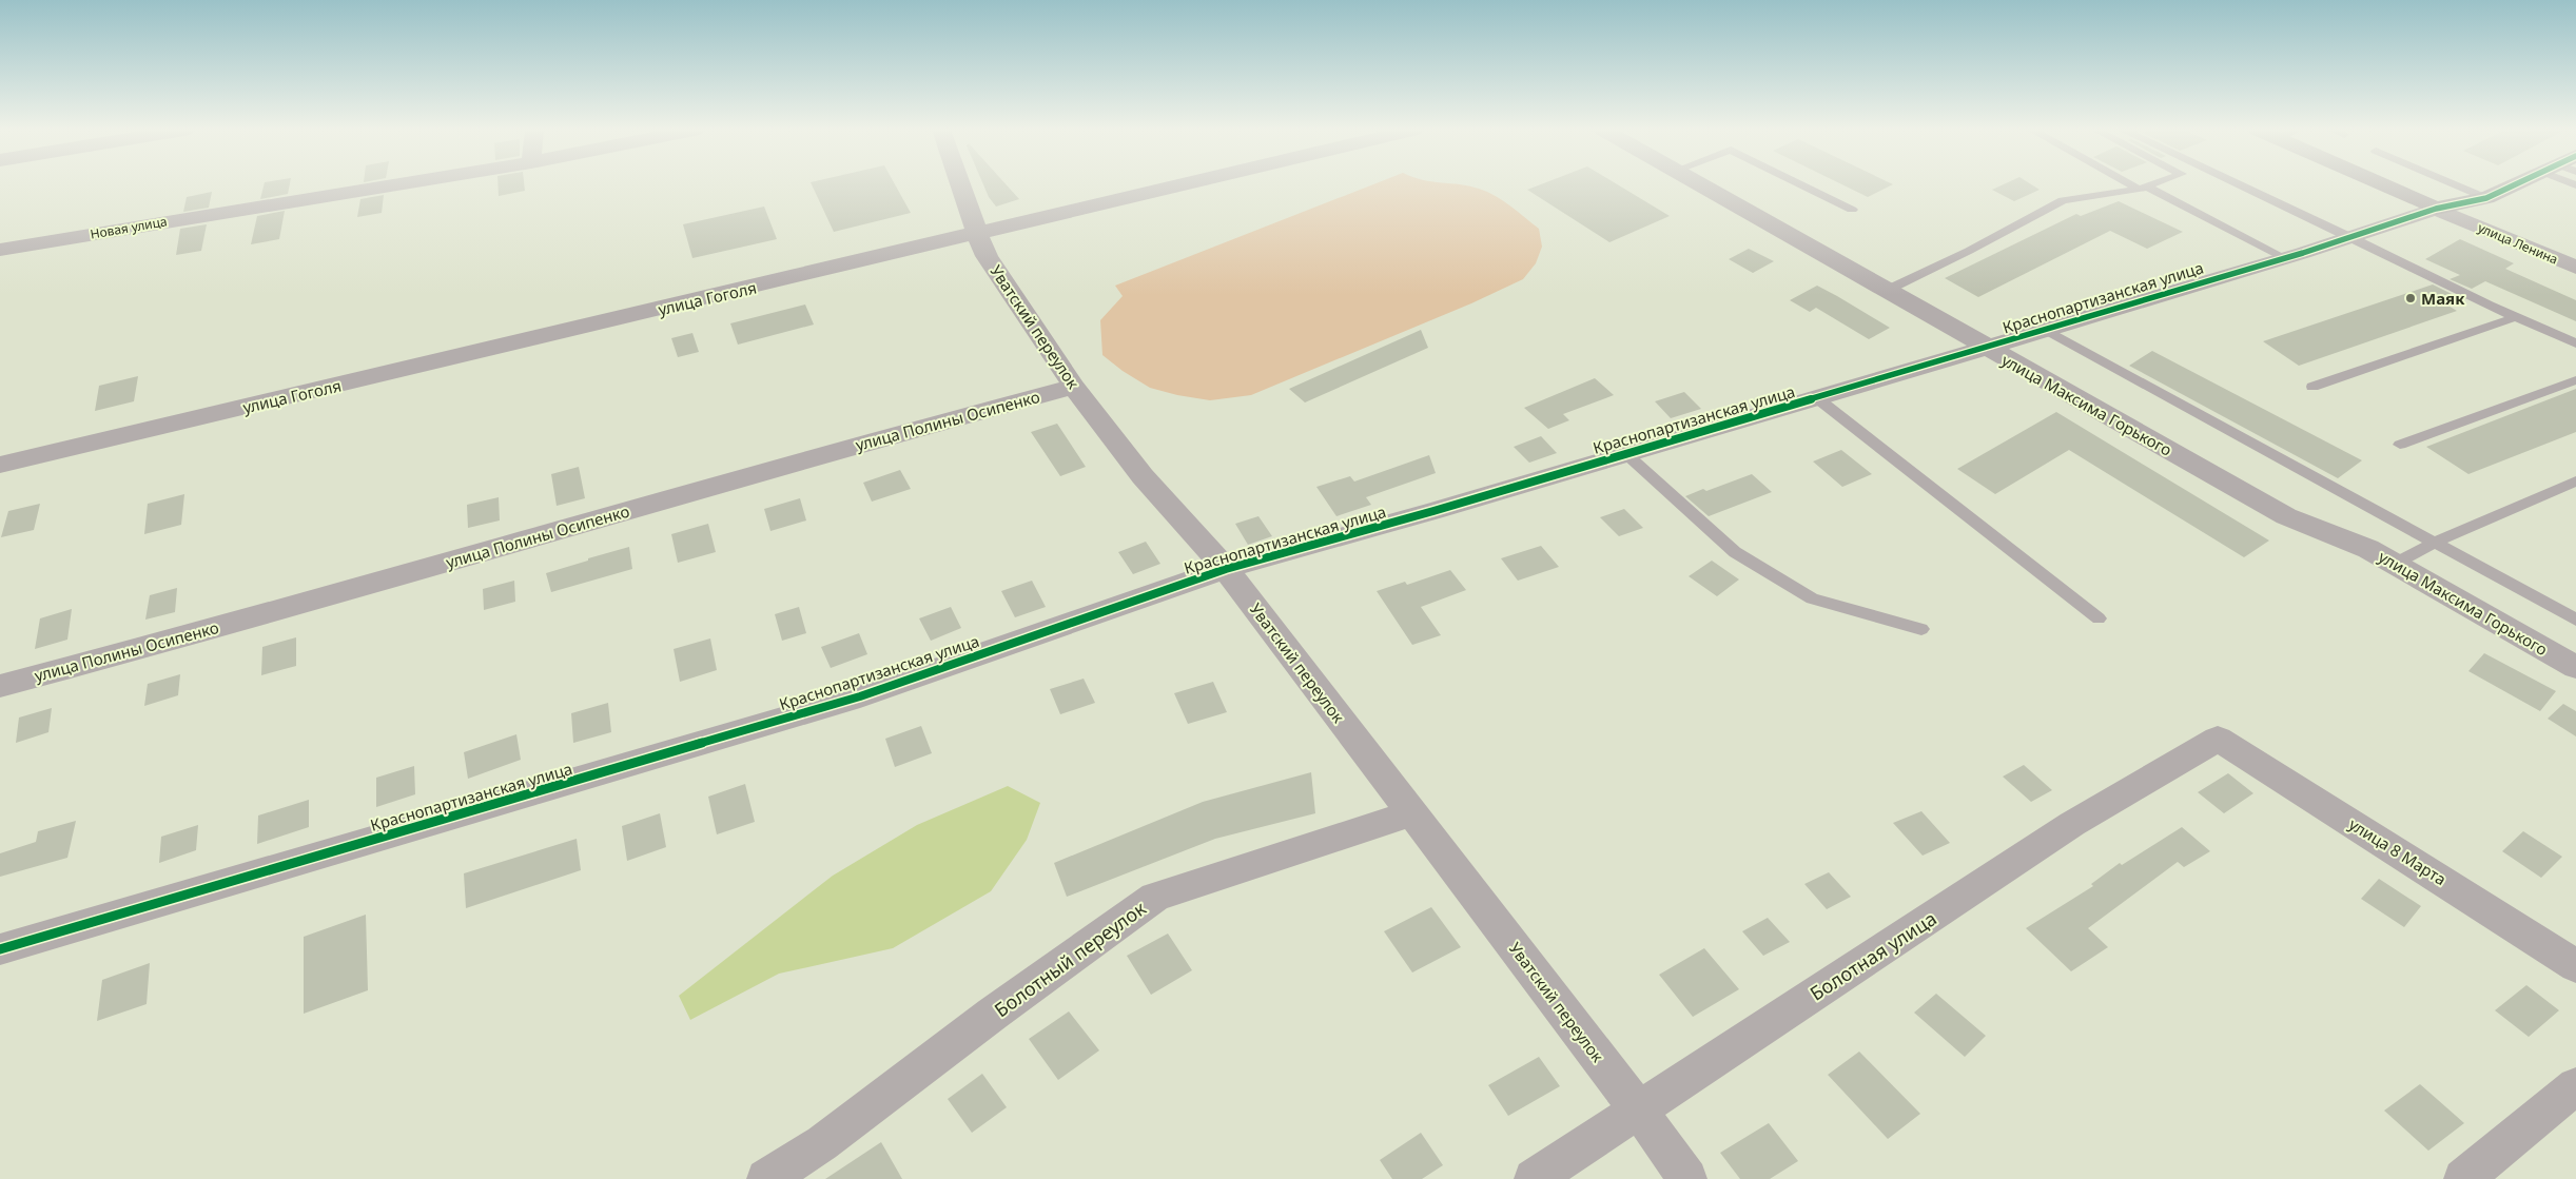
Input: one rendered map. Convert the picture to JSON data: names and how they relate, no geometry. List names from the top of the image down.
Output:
{
  "streets": {
    "street": [
      "Новая улица",
      "улица Ленина",
      "Краснопартизанская улица",
      "улица Гоголя",
      "Уватский переулок",
      "улица Максима Горького",
      "улица Полины Осипенко",
      "улица 8 Марта",
      "Болотная улица",
      "Болотный переулок"
    ]
  },
  "crossings": [
    ["улица Ленина", "Краснопартизанская улица"],
    ["Краснопартизанская улица", "Уватский переулок"],
    ["Краснопартизанская улица", "улица Максима Горького"],
    ["улица Гоголя", "Уватский переулок"],
    ["Уватский переулок", "улица Полины Осипенко"],
    ["Уватский переулок", "Болотная улица"],
    ["Уватский переулок", "Болотный переулок"],
    ["улица 8 Марта", "Болотная улица"]
  ],
  "places": ["Маяк"]
}
